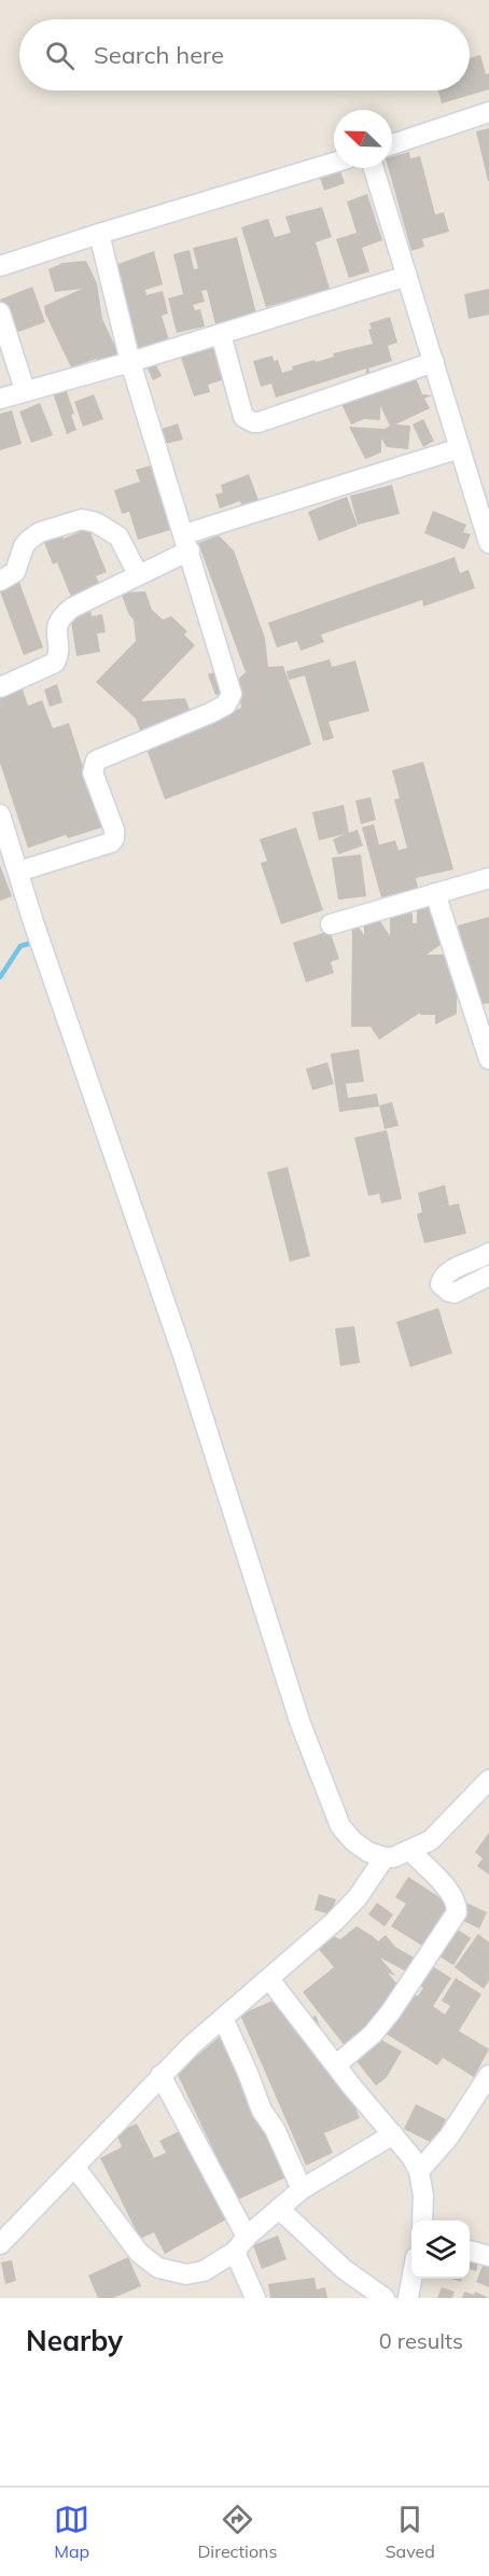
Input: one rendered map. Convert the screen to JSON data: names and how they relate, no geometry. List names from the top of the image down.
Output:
{
  "north": "top left",
  "page": {
    "search": "Search here",
    "heading": ["Nearby", "0 results"],
    "nav": ["Map", "Directions", "Saved"]
  }
}
